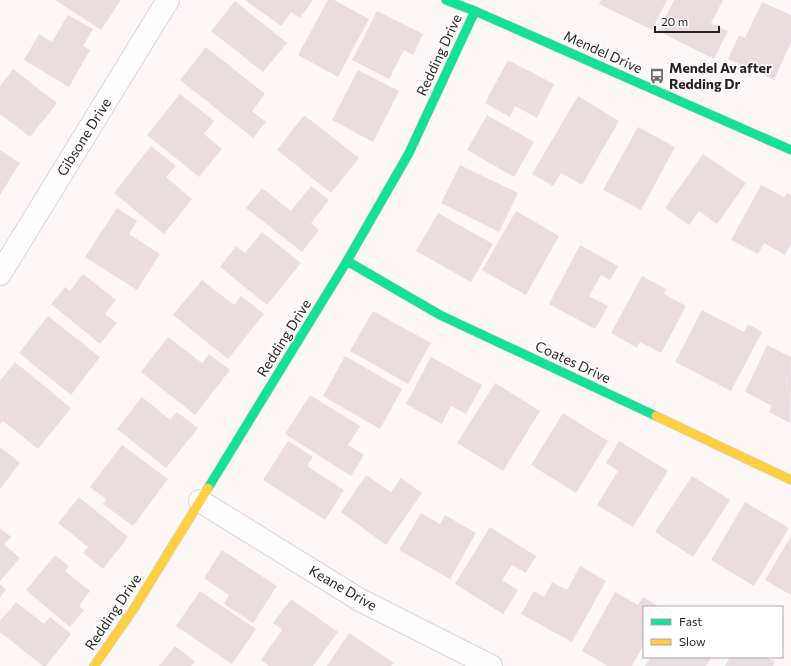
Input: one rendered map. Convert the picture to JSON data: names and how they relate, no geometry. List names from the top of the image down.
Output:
{
  "streets": {
    "street": [
      "Mendel Drive",
      "Redding Drive",
      "Gibsone Drive",
      "Coates Drive",
      "Keane Drive"
    ]
  },
  "crossings": [
    ["Mendel Drive", "Redding Drive"],
    ["Redding Drive", "Coates Drive"],
    ["Redding Drive", "Keane Drive"]
  ],
  "places": {
    "bus stop": ["Mendel Av after Redding Dr"]
  },
  "legend": ["Fast", "Slow"],
  "scale_bar": "20 m"
}
